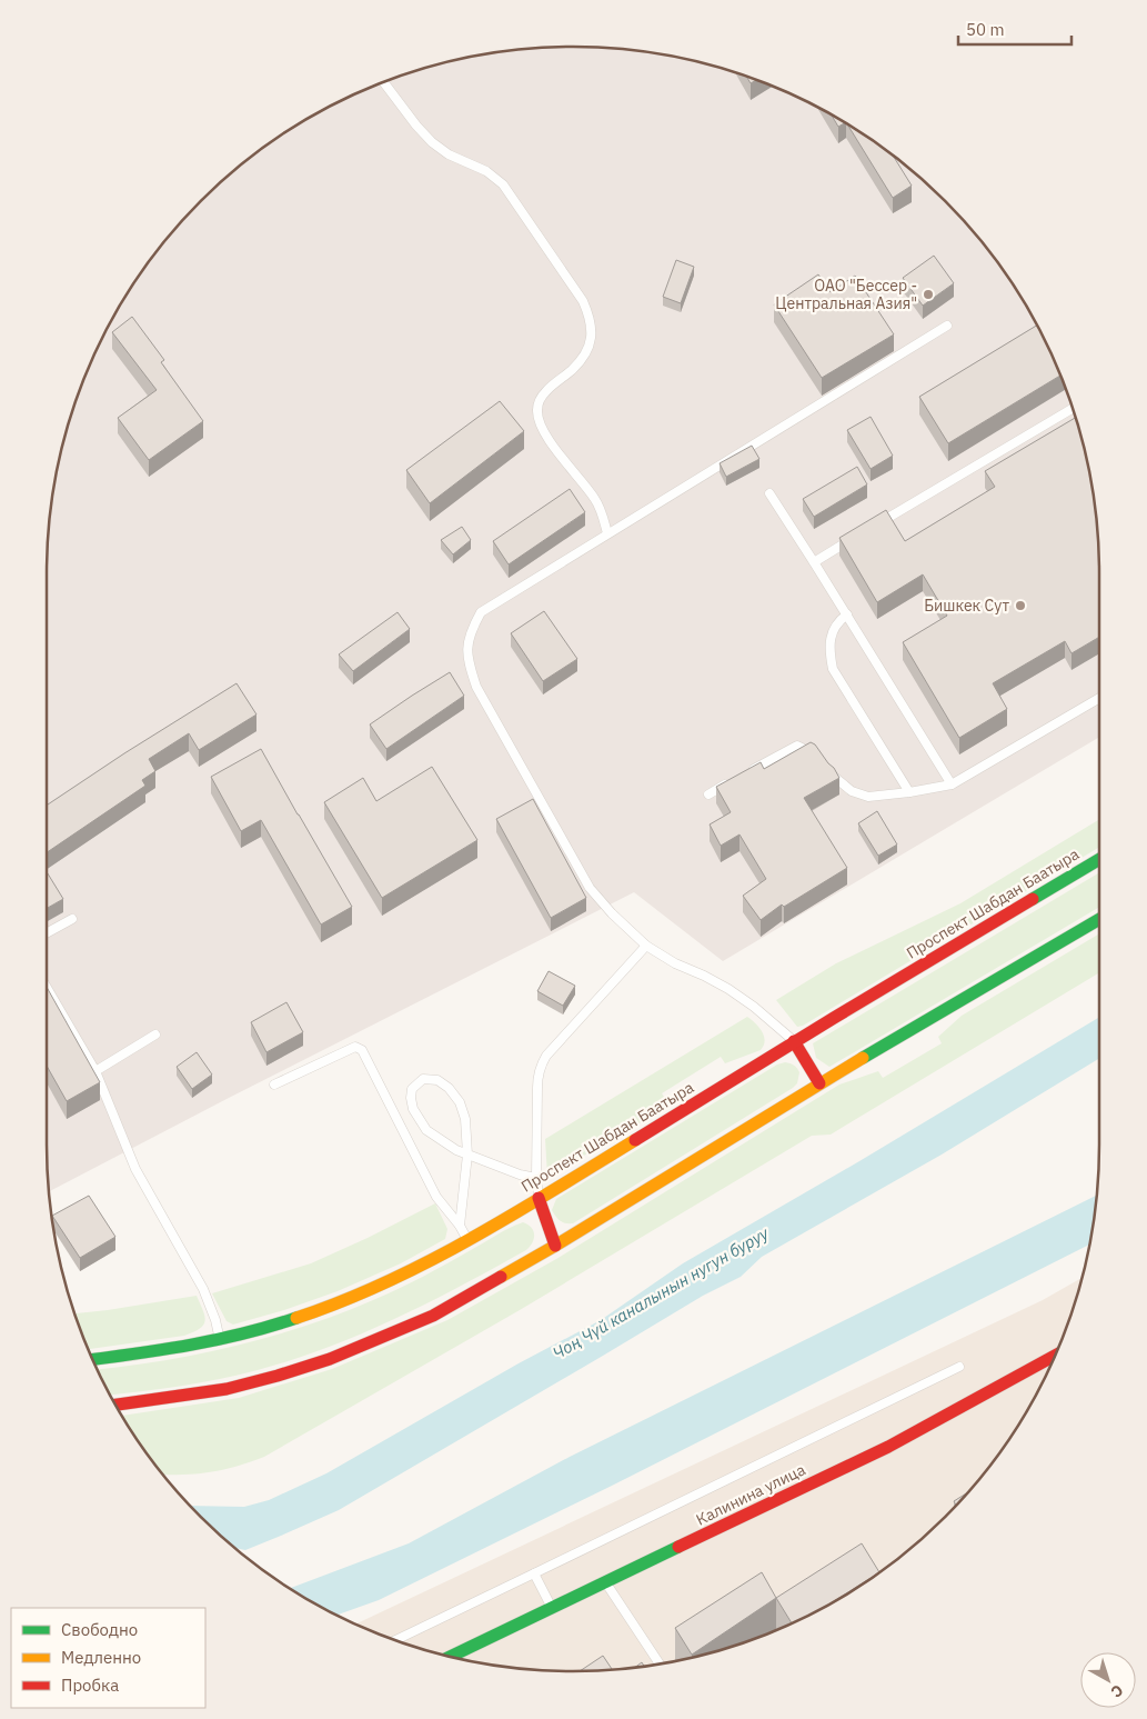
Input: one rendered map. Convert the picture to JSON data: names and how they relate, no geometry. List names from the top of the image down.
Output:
{
  "streets": {
    "main road": ["Проспект Шабдан Баатыра", "Калинина улица"]
  },
  "water": ["Чоң Чүй каналынын нугун буруу"],
  "places": ["ОАО \"Бессер - Центральная Азия\"", "Бишкек Сут"],
  "legend": ["Свободно", "Медленно", "Пробка"],
  "scale_bar": "50 m",
  "north": "bottom right"
}
